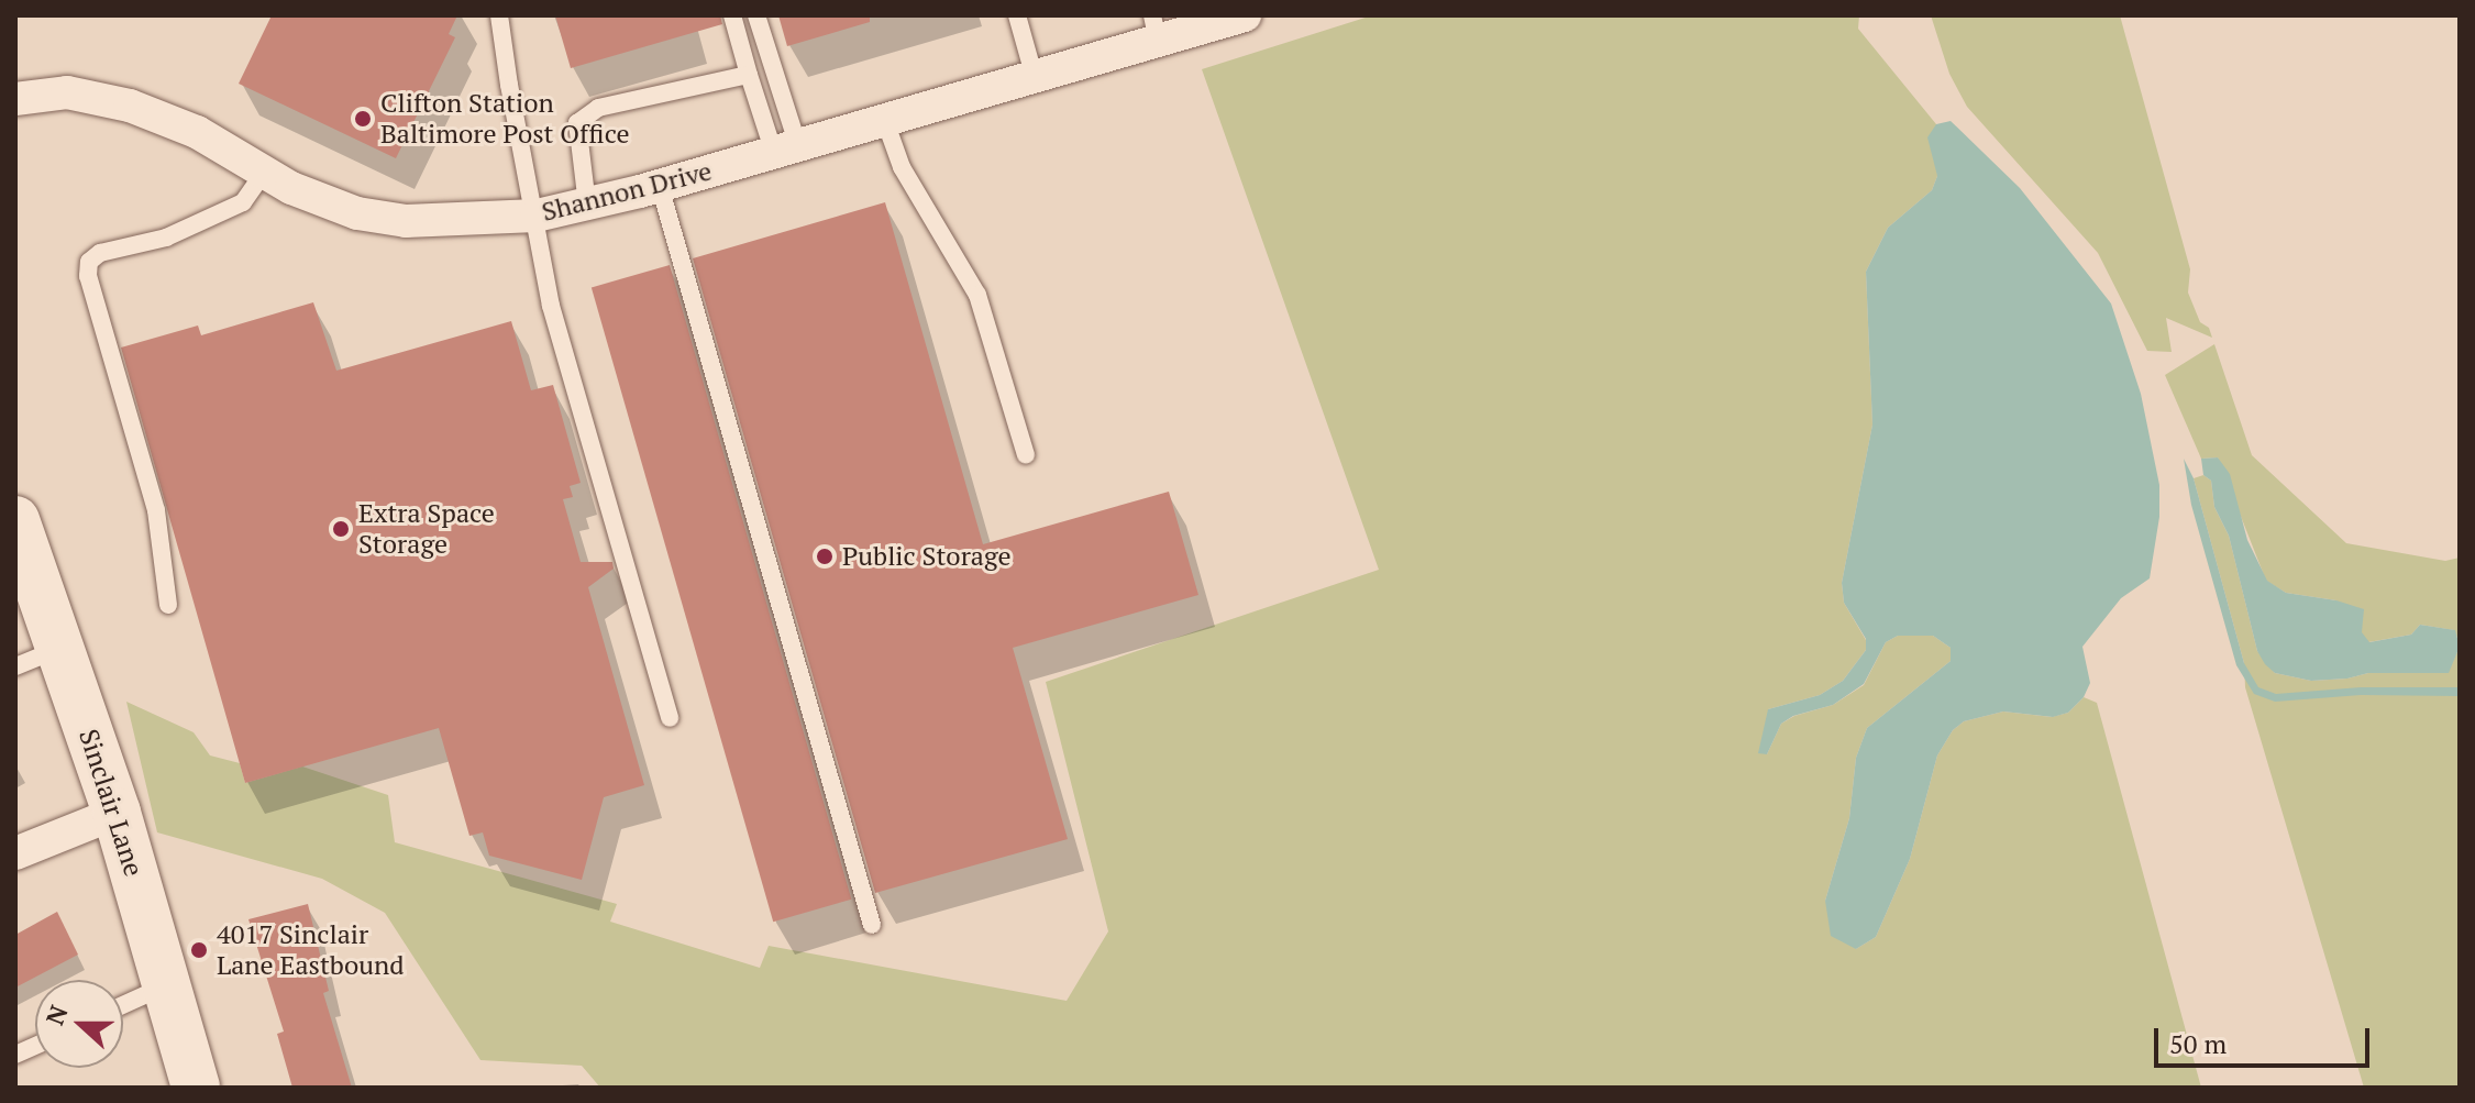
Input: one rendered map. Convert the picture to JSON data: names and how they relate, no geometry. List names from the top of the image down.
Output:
{
  "streets": {
    "main road": ["Sinclair Lane"],
    "street": ["Shannon Drive"]
  },
  "places": [
    "Clifton Station Baltimore Post Office",
    "Extra Space Storage",
    "Public Storage",
    "4017 Sinclair Lane Eastbound"
  ],
  "scale_bar": "50 m",
  "north": "left"
}
